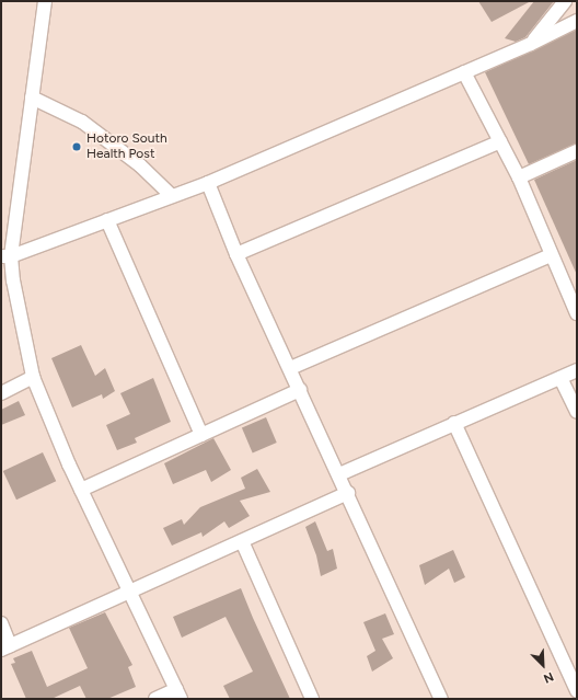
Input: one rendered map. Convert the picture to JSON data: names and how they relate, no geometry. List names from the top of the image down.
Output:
{
  "places": ["Hotoro South Health Post"],
  "north": "bottom right"
}
